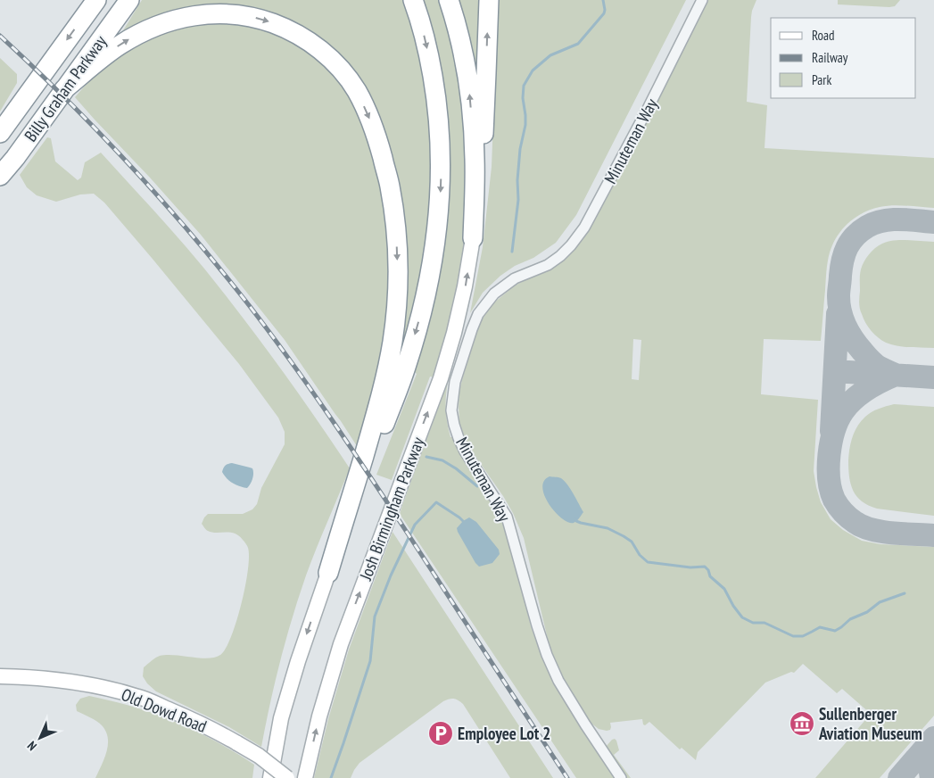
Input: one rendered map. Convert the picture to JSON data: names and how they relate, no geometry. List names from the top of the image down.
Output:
{
  "streets": {
    "highway": ["Billy Graham Parkway"],
    "main road": ["Josh Birmingham Parkway", "Old Dowd Road"],
    "street": ["Minuteman Way"]
  },
  "places": {
    "museum": ["Sullenberger Aviation Museum"],
    "parking": ["Employee Lot 2"]
  },
  "legend": ["Road", "Railway", "Park"],
  "north": "bottom left"
}
